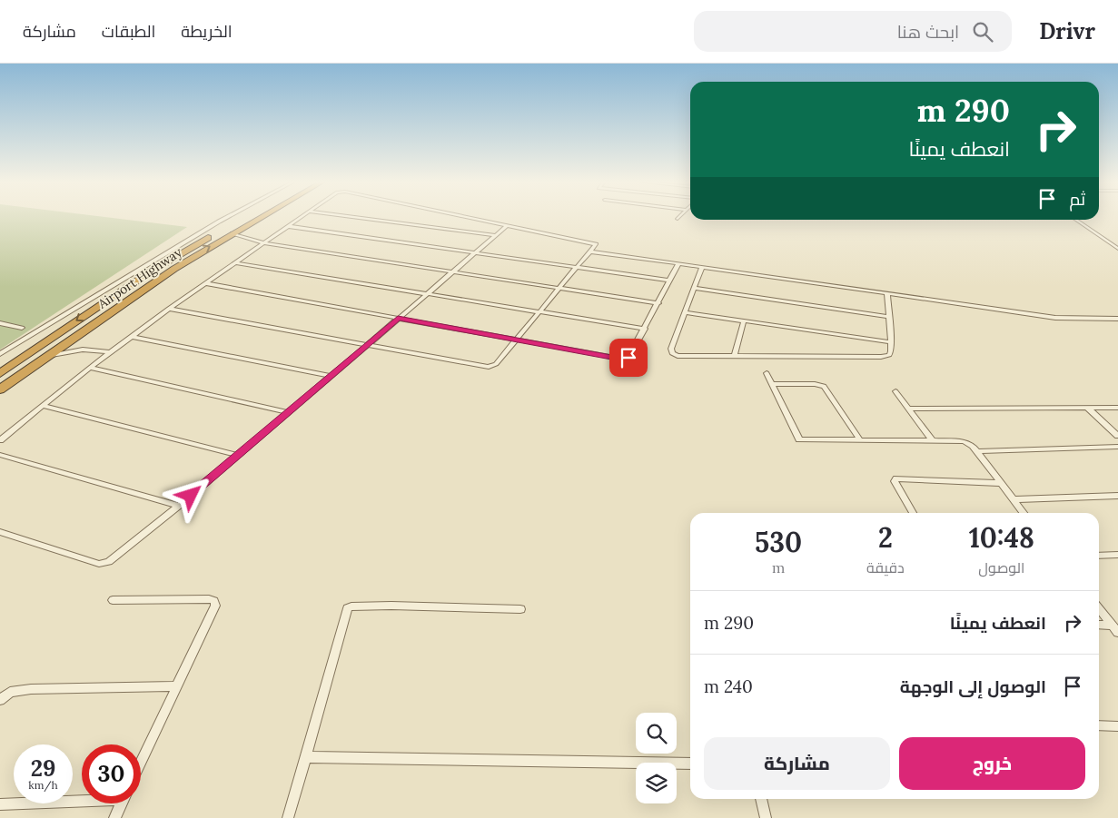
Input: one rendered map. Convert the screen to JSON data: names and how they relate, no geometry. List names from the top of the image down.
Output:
{
  "streets": {
    "highway": ["Airport Highway"]
  },
  "page": {
    "header": "Drivr",
    "search": "ابحث هنا",
    "nav": ["الخريطة", "الطبقات", "مشاركة"],
    "turn": ["290 m", "انعطف يمينًا"],
    "then": "ثم",
    "eta": [
      "10:48",
      "الوصول",
      "2",
      "دقيقة",
      "530",
      "m"
    ],
    "list": [
      {
        "name": "انعطف يمينًا",
        "value": "290 m"
      },
      {
        "name": "الوصول إلى الوجهة",
        "value": "240 m"
      }
    ],
    "buttons": ["خروج", "مشاركة"],
    "speed": "29 km/h",
    "limit": "30"
  }
}
